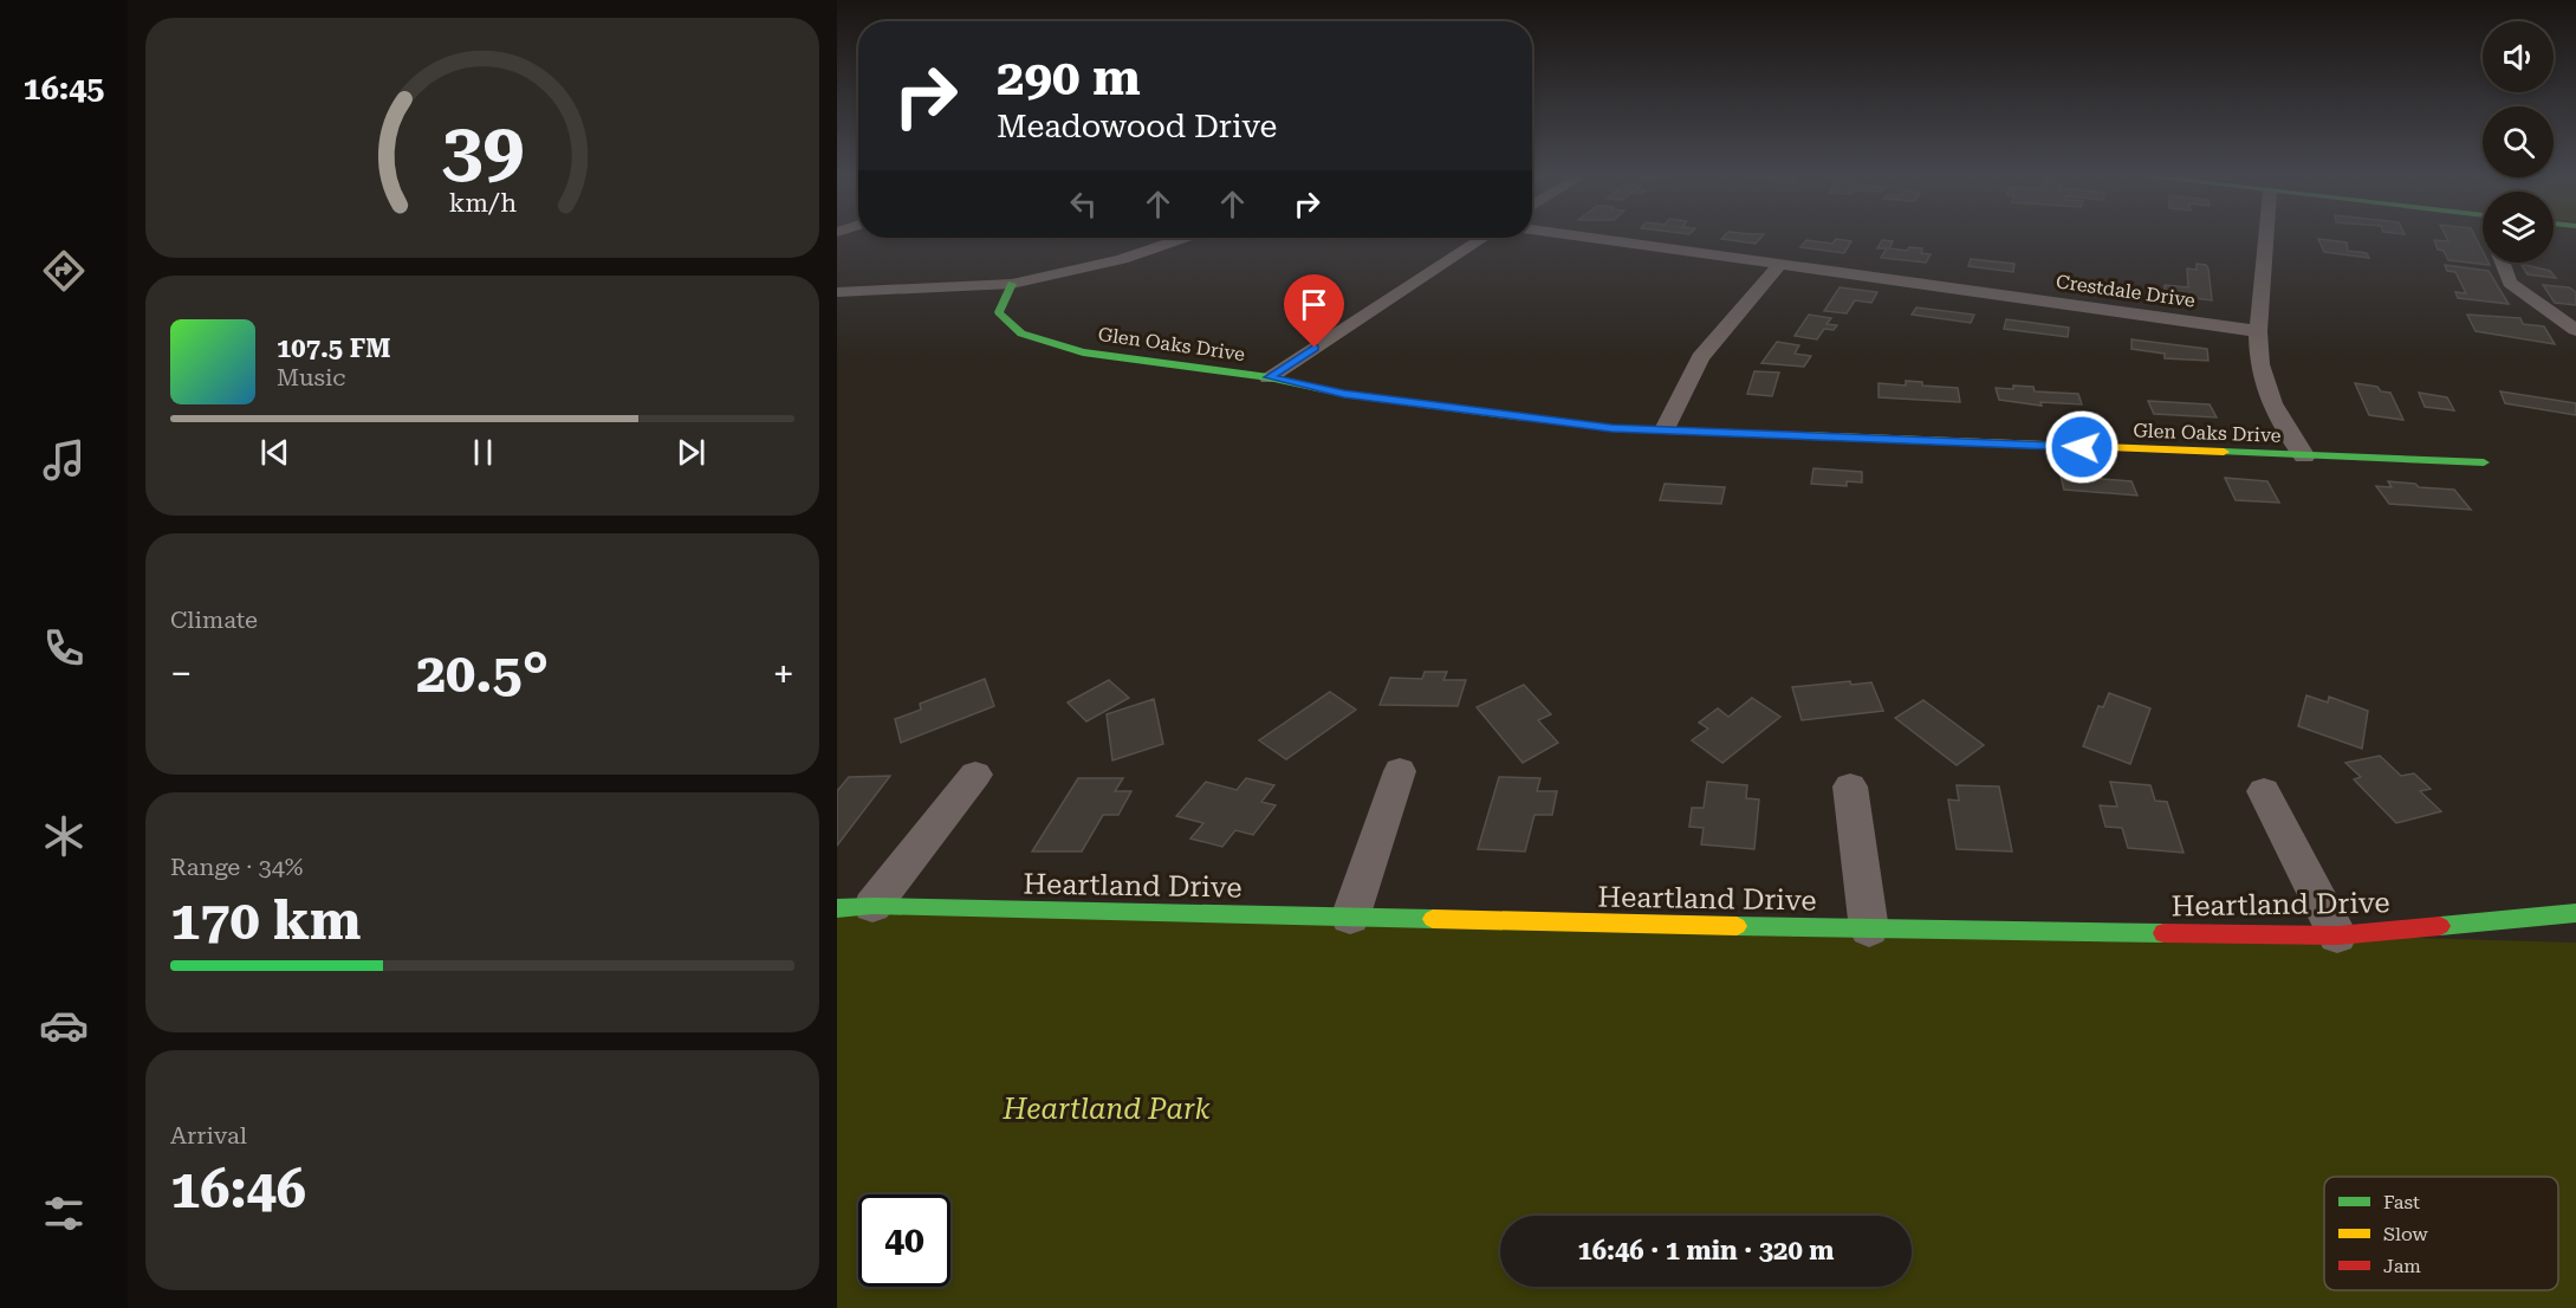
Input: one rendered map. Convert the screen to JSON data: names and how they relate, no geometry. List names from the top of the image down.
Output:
{
  "streets": {
    "street": ["Crestdale Drive", "Glen Oaks Drive", "Heartland Drive"]
  },
  "parks": ["Heartland Park"],
  "legend": ["Fast", "Slow", "Jam"],
  "page": {
    "tabs": "16:45",
    "turn": ["290 m", "Meadowood Drive"],
    "song": ["107.5 FM", "Music"],
    "tile": [
      "Climate",
      ["Range · 34%", "170 km"],
      ["Arrival", "16:46"]
    ],
    "heat": ["−", "20.5°", "+"],
    "limit": "40",
    "trip": "16:46 · 1 min · 320 m",
    "gauge": ["39", "km/h"]
  }
}
